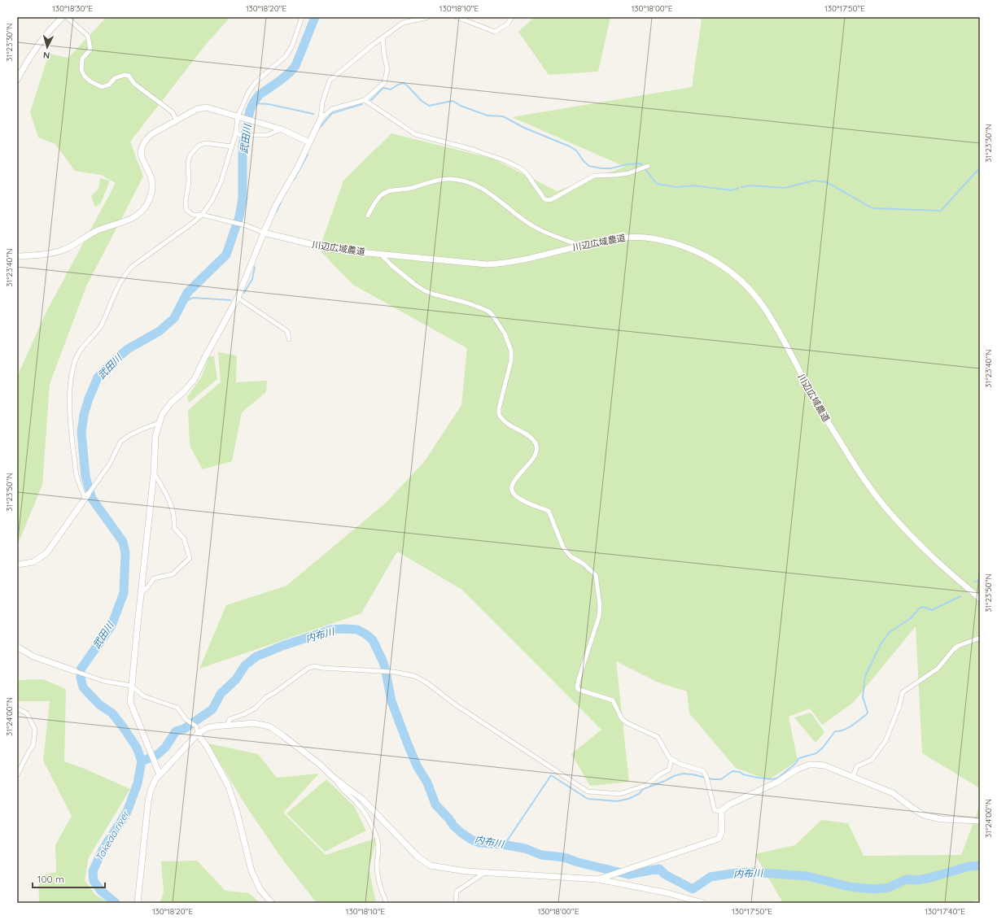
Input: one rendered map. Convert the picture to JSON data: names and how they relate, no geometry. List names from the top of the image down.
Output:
{
  "streets": {
    "street": ["川辺広域農道"]
  },
  "water": ["武田川", "内布川", "Takeda river"],
  "scale_bar": "100 m",
  "north": "bottom",
  "coordinates": [
    "130°18'30\"E",
    "130°18'20\"E",
    "130°18'10\"E",
    "130°18'00\"E",
    "130°17'50\"E",
    "31°23'30\"N",
    "31°23'40\"N",
    "31°23'50\"N",
    "31°24'00\"N",
    "130°17'40\"E"
  ]
}
